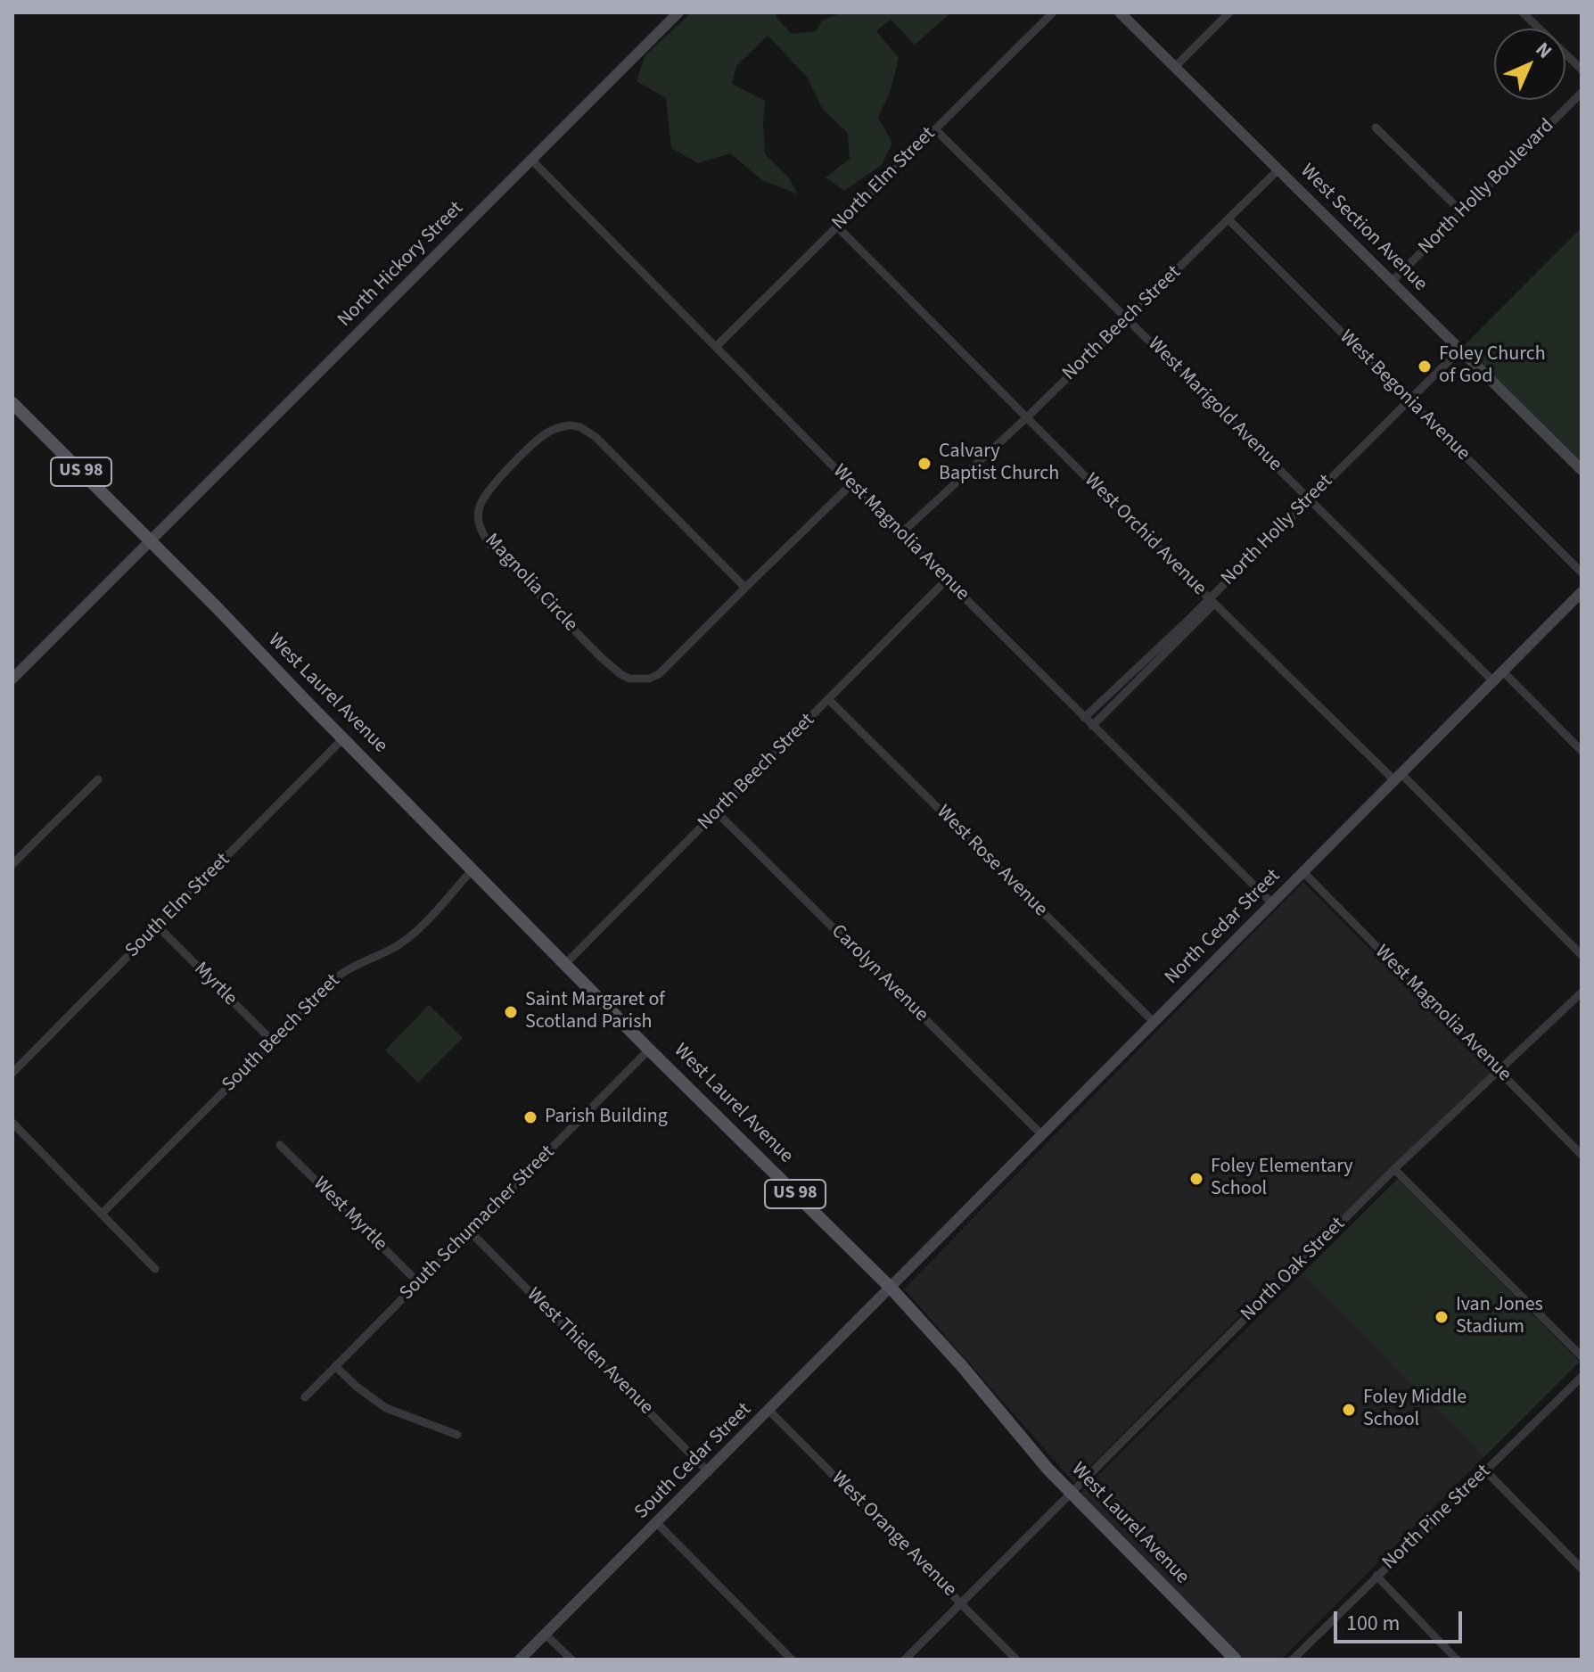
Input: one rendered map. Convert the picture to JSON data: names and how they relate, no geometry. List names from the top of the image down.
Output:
{
  "streets": {
    "main road": ["US 98", "West Laurel Avenue"],
    "street": [
      "North Elm Street",
      "North Holly Boulevard",
      "West Section Avenue",
      "North Hickory Street",
      "North Beech Street",
      "West Begonia Avenue",
      "West Marigold Avenue",
      "North Holly Street",
      "West Magnolia Avenue",
      "West Orchid Avenue",
      "Magnolia Circle",
      "West Rose Avenue",
      "South Elm Street",
      "North Cedar Street",
      "Carolyn Avenue",
      "Myrtle",
      "South Beech Street",
      "West Myrtle",
      "South Schumacher Street",
      "North Oak Street",
      "West Thielen Avenue",
      "South Cedar Street",
      "North Pine Street",
      "West Orange Avenue"
    ]
  },
  "crossings": [
    ["North Elm Street", "West Marigold Avenue"],
    ["North Elm Street", "West Magnolia Avenue"],
    ["North Elm Street", "West Orchid Avenue"],
    ["North Holly Boulevard", "West Section Avenue"],
    ["West Section Avenue", "North Beech Street"],
    ["West Section Avenue", "North Holly Street"],
    ["North Hickory Street", "West Magnolia Avenue"],
    ["North Hickory Street", "West Laurel Avenue"],
    ["North Beech Street", "West Begonia Avenue"],
    ["North Beech Street", "West Marigold Avenue"],
    ["North Beech Street", "West Magnolia Avenue"],
    ["North Beech Street", "West Orchid Avenue"],
    ["North Beech Street", "West Laurel Avenue"],
    ["North Beech Street", "West Rose Avenue"],
    ["North Beech Street", "Carolyn Avenue"],
    ["West Begonia Avenue", "North Holly Street"],
    ["West Marigold Avenue", "North Holly Street"],
    ["West Marigold Avenue", "North Cedar Street"],
    ["North Holly Street", "West Magnolia Avenue"],
    ["North Holly Street", "West Orchid Avenue"],
    ["West Magnolia Avenue", "Magnolia Circle"],
    ["West Magnolia Avenue", "North Cedar Street"],
    ["West Magnolia Avenue", "North Oak Street"],
    ["West Orchid Avenue", "North Cedar Street"],
    ["West Laurel Avenue", "South Elm Street"],
    ["West Laurel Avenue", "North Cedar Street"],
    ["West Laurel Avenue", "South Beech Street"],
    ["West Laurel Avenue", "South Schumacher Street"],
    ["West Laurel Avenue", "North Oak Street"],
    ["West Laurel Avenue", "South Cedar Street"],
    ["West Rose Avenue", "North Cedar Street"],
    ["South Elm Street", "Myrtle"],
    ["North Cedar Street", "Carolyn Avenue"],
    ["North Cedar Street", "South Cedar Street"],
    ["Myrtle", "South Beech Street"],
    ["West Myrtle", "South Schumacher Street"],
    ["South Schumacher Street", "West Thielen Avenue"],
    ["North Oak Street", "West Orange Avenue"],
    ["West Thielen Avenue", "South Cedar Street"],
    ["South Cedar Street", "West Orange Avenue"]
  ],
  "places": [
    "Foley Church of God",
    "Calvary Baptist Church",
    "Saint Margaret of Scotland Parish",
    "Parish Building",
    "Foley Elementary School",
    "Ivan Jones Stadium",
    "Foley Middle School"
  ],
  "scale_bar": "100 m",
  "north": "top right"
}
